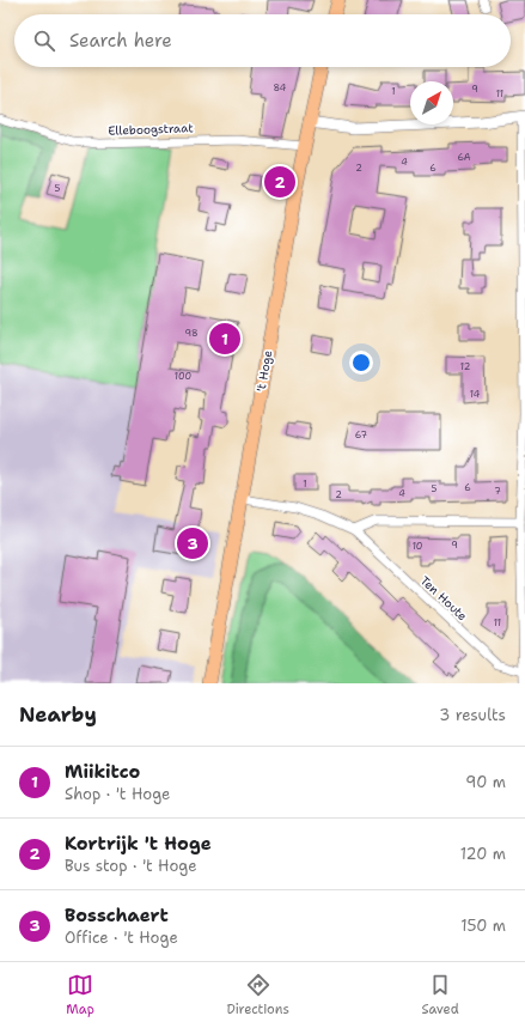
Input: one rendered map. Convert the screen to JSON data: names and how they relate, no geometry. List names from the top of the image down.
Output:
{
  "streets": {
    "main road": ["'t Hoge"],
    "street": ["Elleboogstraat", "Ten Houte"]
  },
  "crossings": [
    ["Elleboogstraat", "'t Hoge"],
    ["'t Hoge", "Ten Houte"]
  ],
  "house_numbers": [
    "84",
    "9",
    "1",
    "11",
    "6A",
    "4",
    "2",
    "6",
    "5",
    "98",
    "12",
    "100",
    "14",
    "67",
    "1",
    "6",
    "5",
    "7",
    "4",
    "2",
    "9",
    "10",
    "11"
  ],
  "north": "top right",
  "page": {
    "search": "Search here",
    "pins": ["2", "1", "3"],
    "heading": ["Nearby", "3 results"],
    "list": [
      {
        "mark": "1",
        "name": "Miikitco",
        "note": "Shop · 't Hoge",
        "value": "90 m"
      },
      {
        "mark": "2",
        "name": "Kortrijk 't Hoge",
        "note": "Bus stop · 't Hoge",
        "value": "120 m"
      },
      {
        "mark": "3",
        "name": "Bosschaert",
        "note": "Office · 't Hoge",
        "value": "150 m"
      }
    ],
    "nav": ["Map", "Directions", "Saved"]
  }
}
